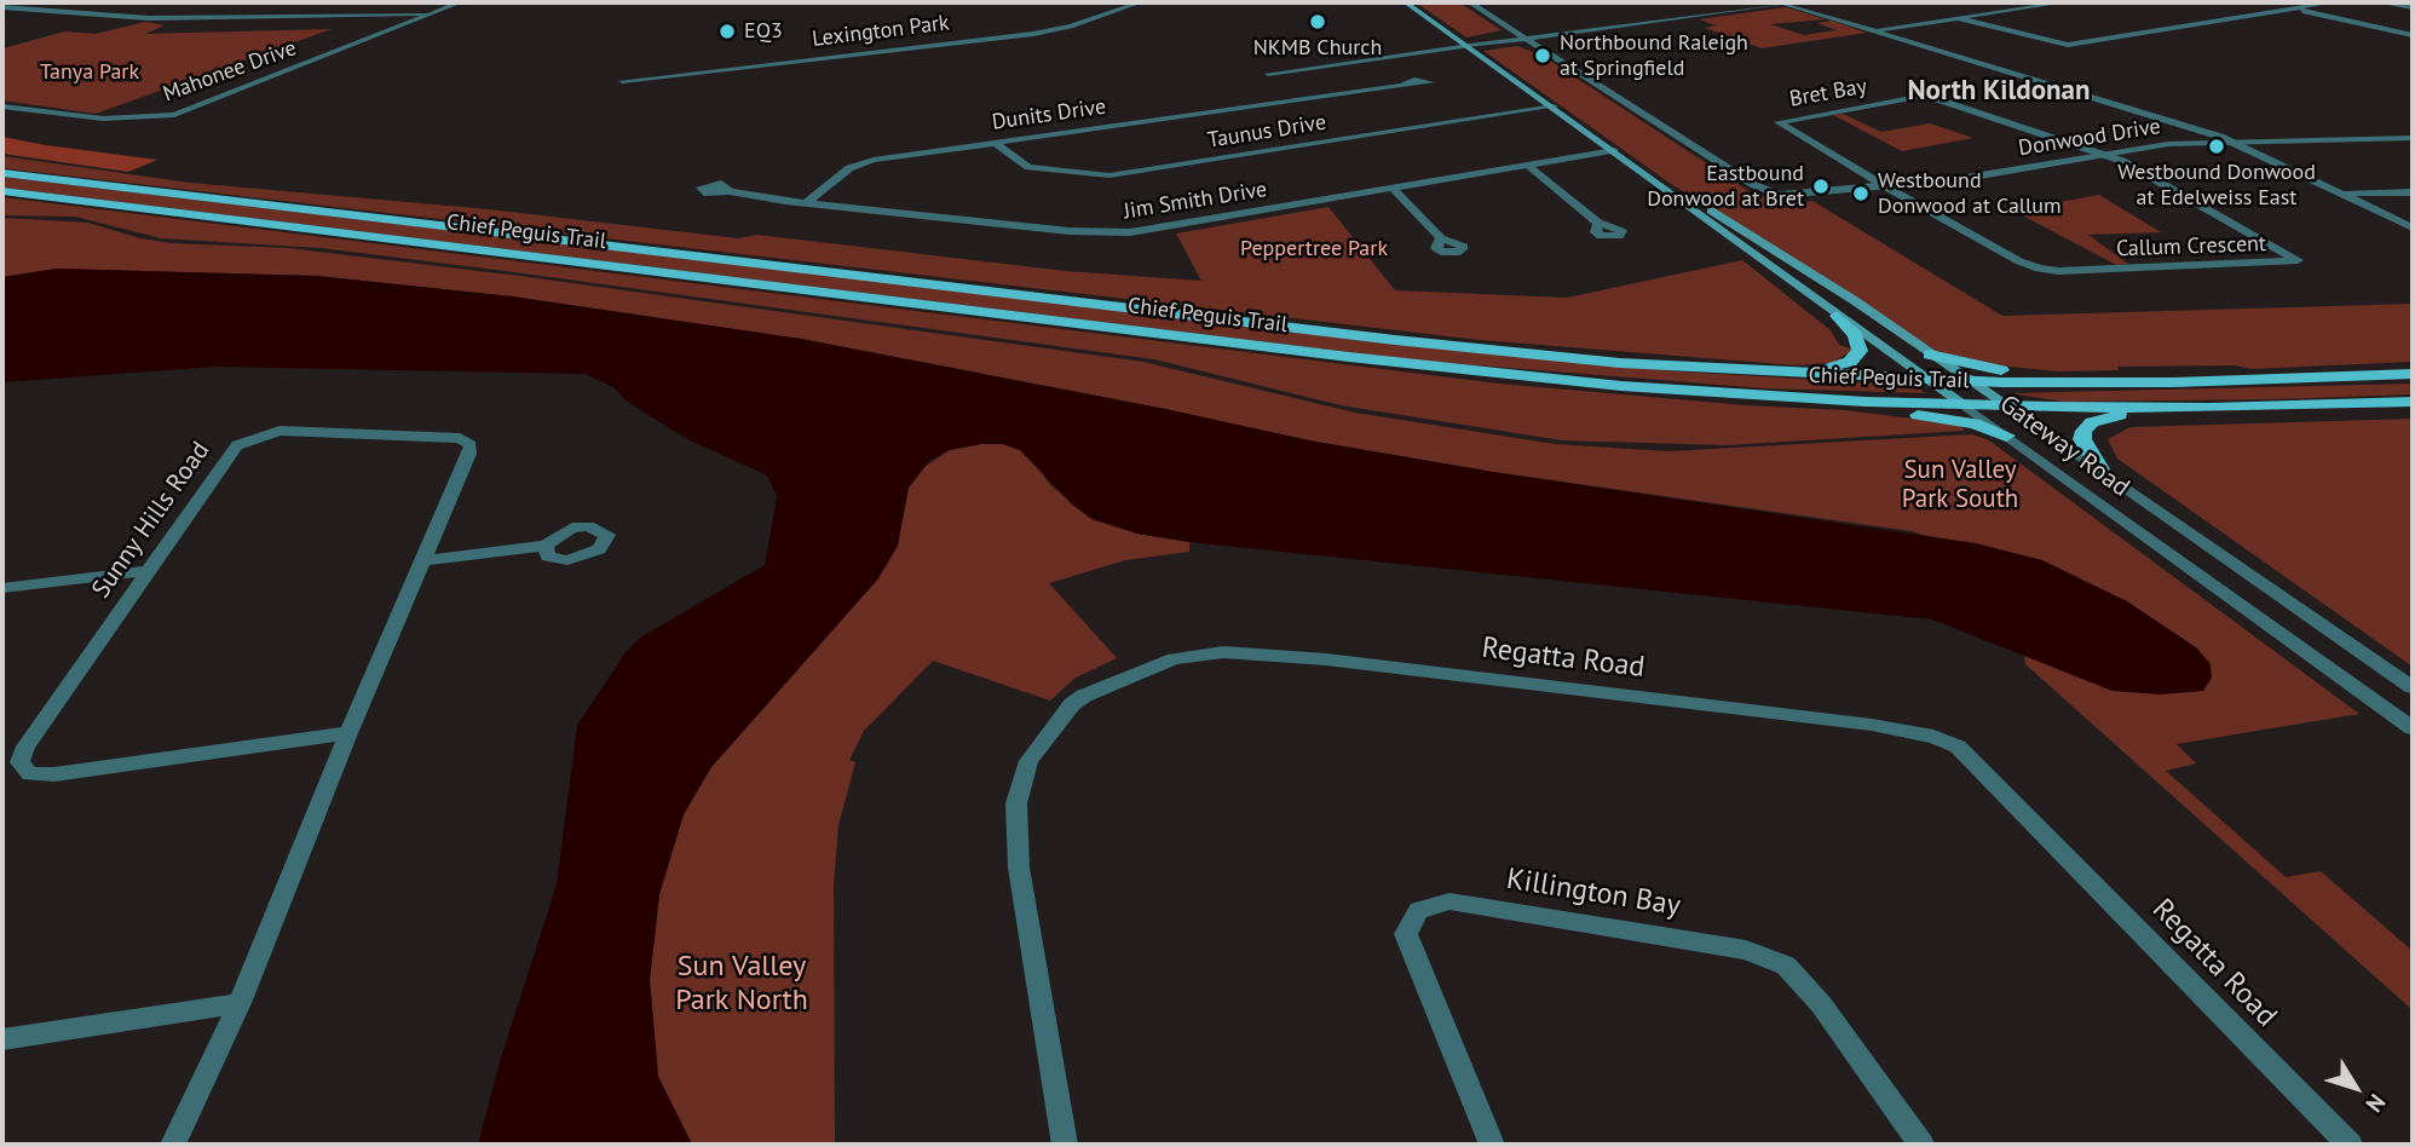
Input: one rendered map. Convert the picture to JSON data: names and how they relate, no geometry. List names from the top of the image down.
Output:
{
  "streets": {
    "main road": ["Chief Peguis Trail", "Gateway Road"],
    "street": [
      "Lexington Park",
      "Mahonee Drive",
      "Bret Bay",
      "Dunits Drive",
      "Taunus Drive",
      "Donwood Drive",
      "Jim Smith Drive",
      "Callum Crescent",
      "Sunny Hills Road",
      "Regatta Road",
      "Killington Bay"
    ]
  },
  "crossings": [
    ["Bret Bay", "Donwood Drive"],
    ["Bret Bay", "Callum Crescent"],
    ["Dunits Drive", "Taunus Drive"],
    ["Dunits Drive", "Jim Smith Drive"],
    ["Taunus Drive", "Gateway Road"],
    ["Donwood Drive", "Callum Crescent"],
    ["Jim Smith Drive", "Gateway Road"],
    ["Chief Peguis Trail", "Gateway Road"]
  ],
  "districts": ["North Kildonan"],
  "parks": [
    "Tanya Park",
    "Peppertree Park",
    "Sun Valley Park South",
    "Sun Valley Park North"
  ],
  "places": [
    "NKMB Church",
    "EQ3",
    "Northbound Raleigh at Springfield",
    "Westbound Donwood at Edelweiss East",
    "Eastbound Donwood at Bret",
    "Westbound Donwood at Callum"
  ],
  "north": "bottom right"
}
